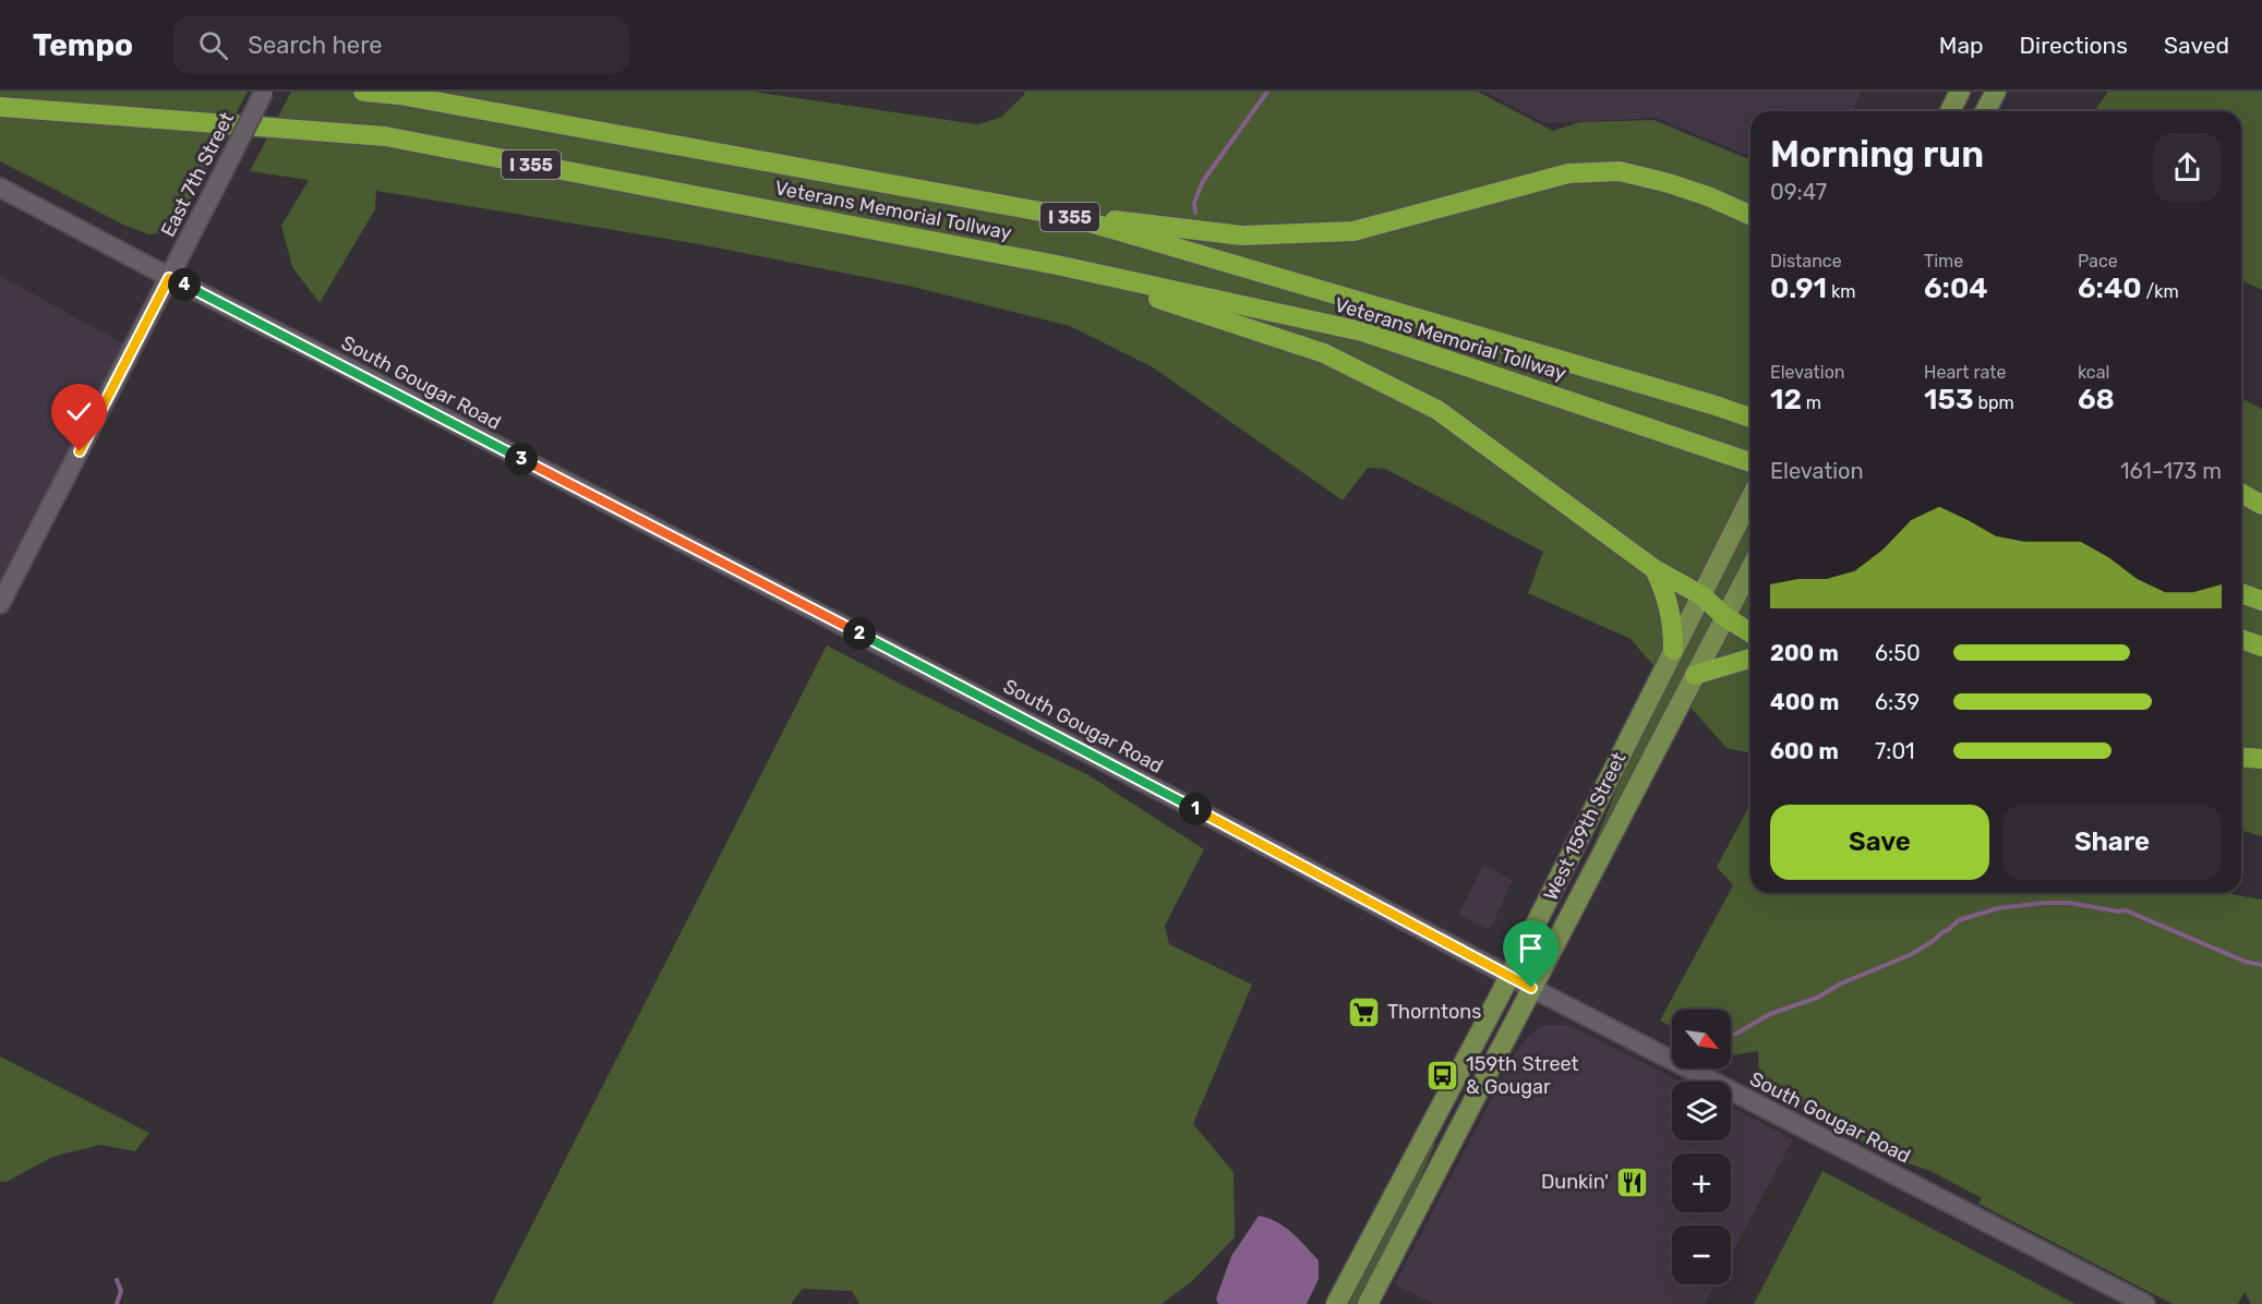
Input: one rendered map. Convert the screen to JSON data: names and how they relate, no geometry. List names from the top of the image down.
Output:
{
  "streets": {
    "highway": ["I 355", "Veterans Memorial Tollway"],
    "main road": ["West 159th Street"],
    "street": ["East 7th Street", "South Gougar Road"]
  },
  "crossings": [
    ["East 7th Street", "South Gougar Road"],
    ["South Gougar Road", "West 159th Street"]
  ],
  "places": {
    "supermarket": ["Thorntons"],
    "bus stop": ["159th Street & Gougar"],
    "restaurant": ["Dunkin'"]
  },
  "north": "bottom right",
  "page": {
    "header": "Tempo",
    "search": "Search here",
    "nav": ["Map", "Directions", "Saved"],
    "heading": ["Morning run", "09:47"],
    "stats": [
      ["Distance", "0.91 km"],
      ["Time", "6:04"],
      ["Pace", "6:40 /km"],
      ["Elevation", "12 m"],
      ["Heart rate", "153 bpm"],
      ["kcal", "68"]
    ],
    "pins": [
      "4",
      "3",
      "2",
      "1"
    ],
    "chart": ["Elevation", "161–173 m"],
    "list": [
      {
        "name": "200 m",
        "note": "6:50"
      },
      {
        "name": "400 m",
        "note": "6:39"
      },
      {
        "name": "600 m",
        "note": "7:01"
      }
    ],
    "buttons": ["Save", "Share"],
    "map_buttons": ["+", "−"]
  }
}
